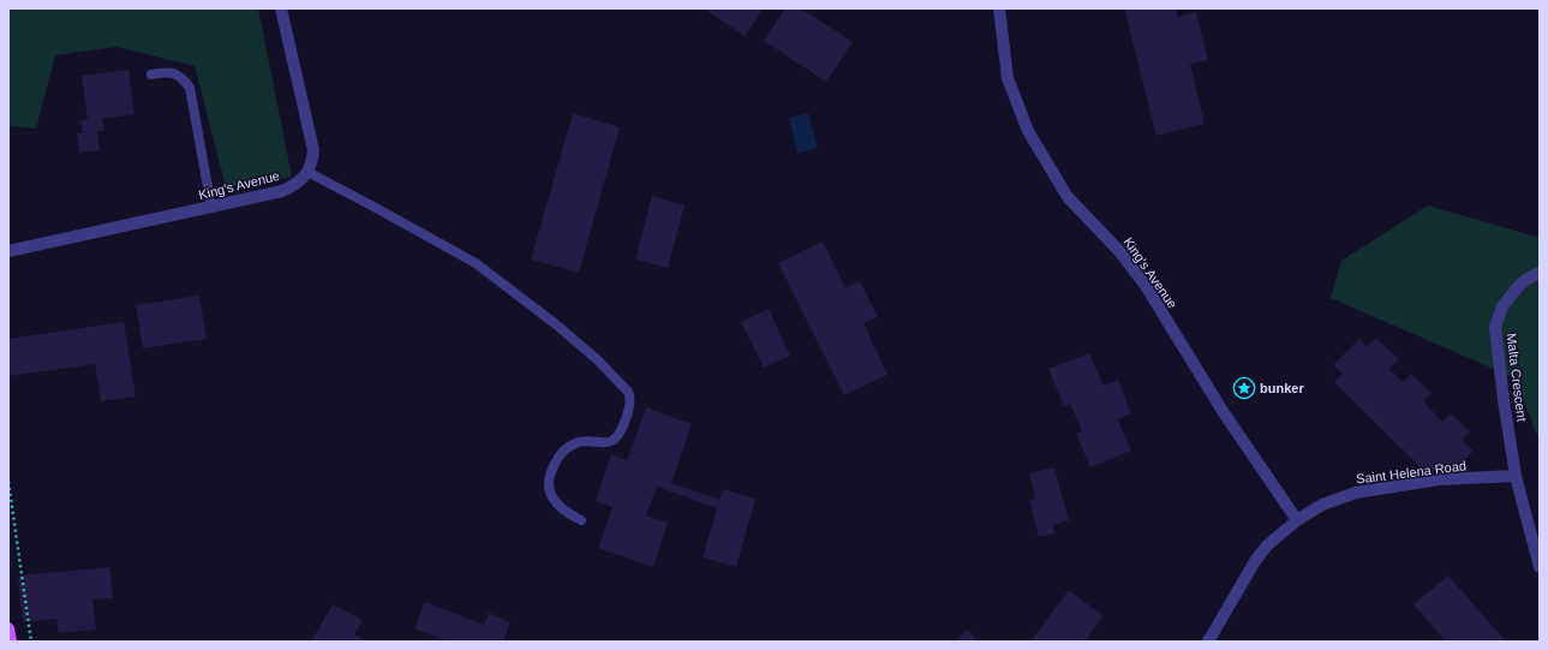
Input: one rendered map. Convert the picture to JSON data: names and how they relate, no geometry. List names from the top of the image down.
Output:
{
  "streets": {
    "street": ["King's Avenue", "Malta Crescent", "Saint Helena Road"]
  },
  "crossings": [
    ["King's Avenue", "Saint Helena Road"],
    ["Malta Crescent", "Saint Helena Road"]
  ],
  "places": {
    "place": ["bunker"]
  }
}
